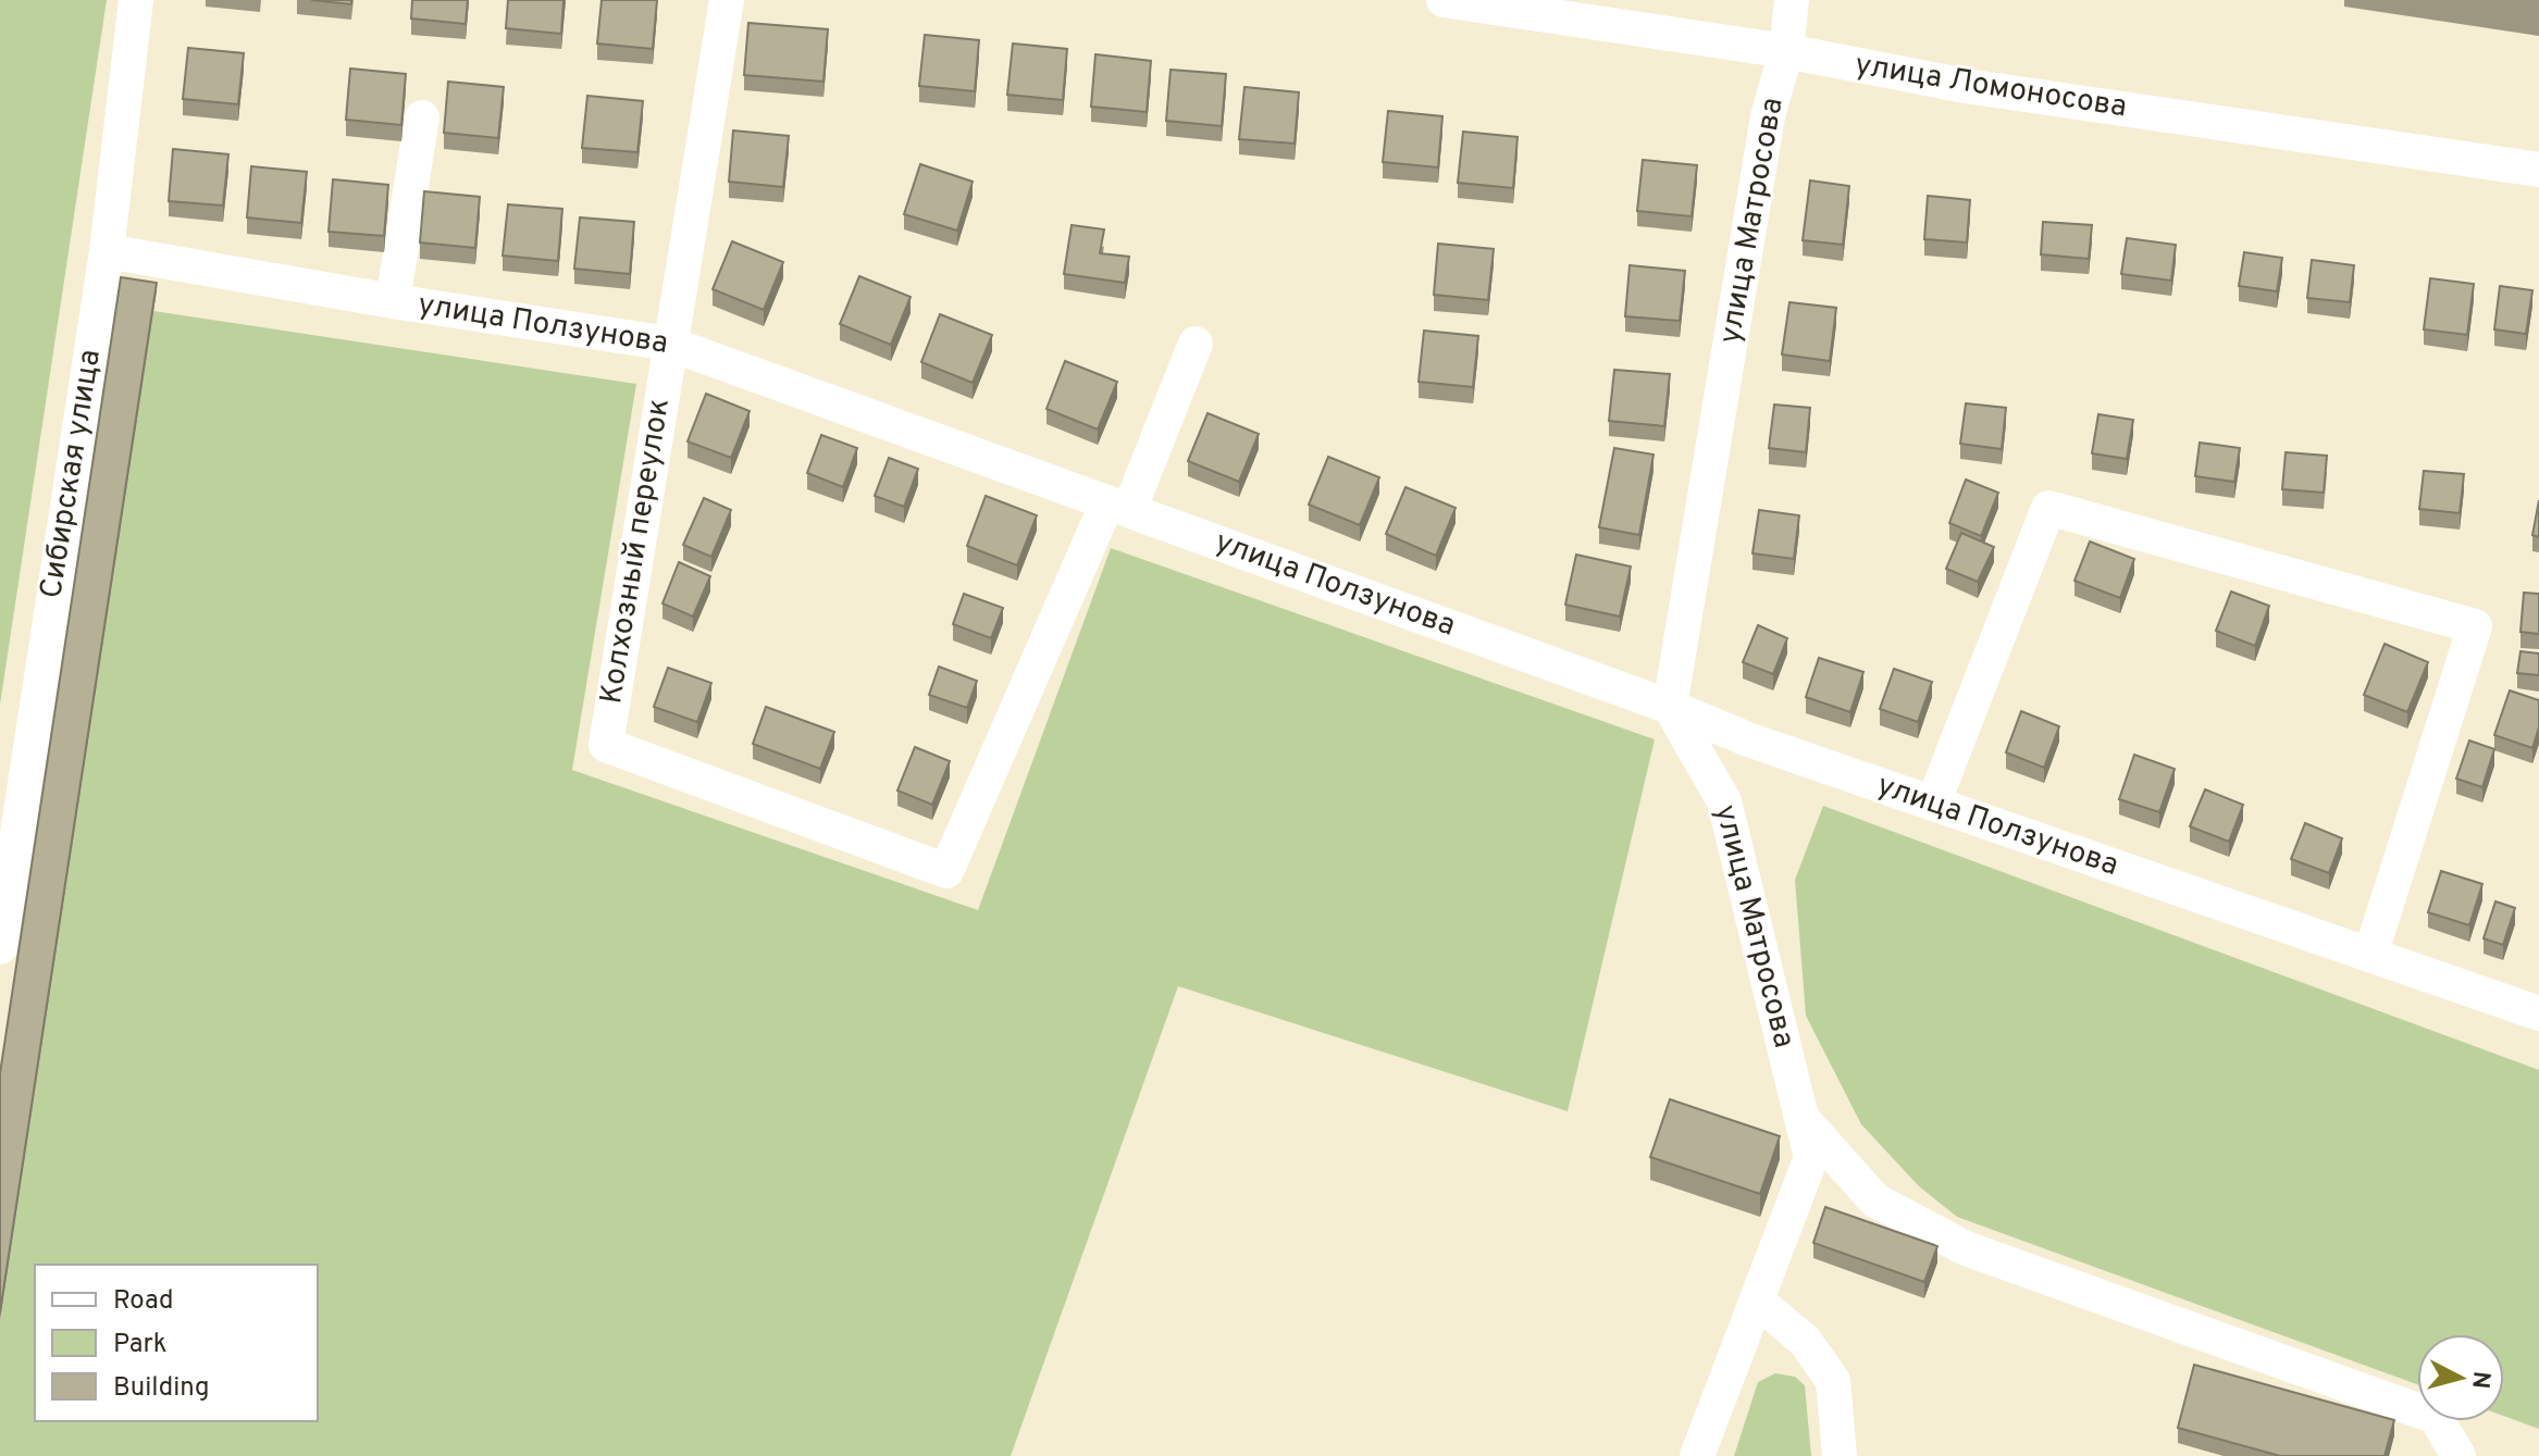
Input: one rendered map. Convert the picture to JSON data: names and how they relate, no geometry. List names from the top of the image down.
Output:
{
  "streets": {
    "street": [
      "улица Ломоносова",
      "улица Матросова",
      "улица Ползунова",
      "Сибирская улица",
      "Колхозный переулок"
    ]
  },
  "crossings": [
    ["улица Ломоносова", "улица Матросова"],
    ["улица Матросова", "улица Ползунова"],
    ["улица Ползунова", "Сибирская улица"],
    ["улица Ползунова", "Колхозный переулок"]
  ],
  "legend": ["Road", "Park", "Building"],
  "north": "right"
}
